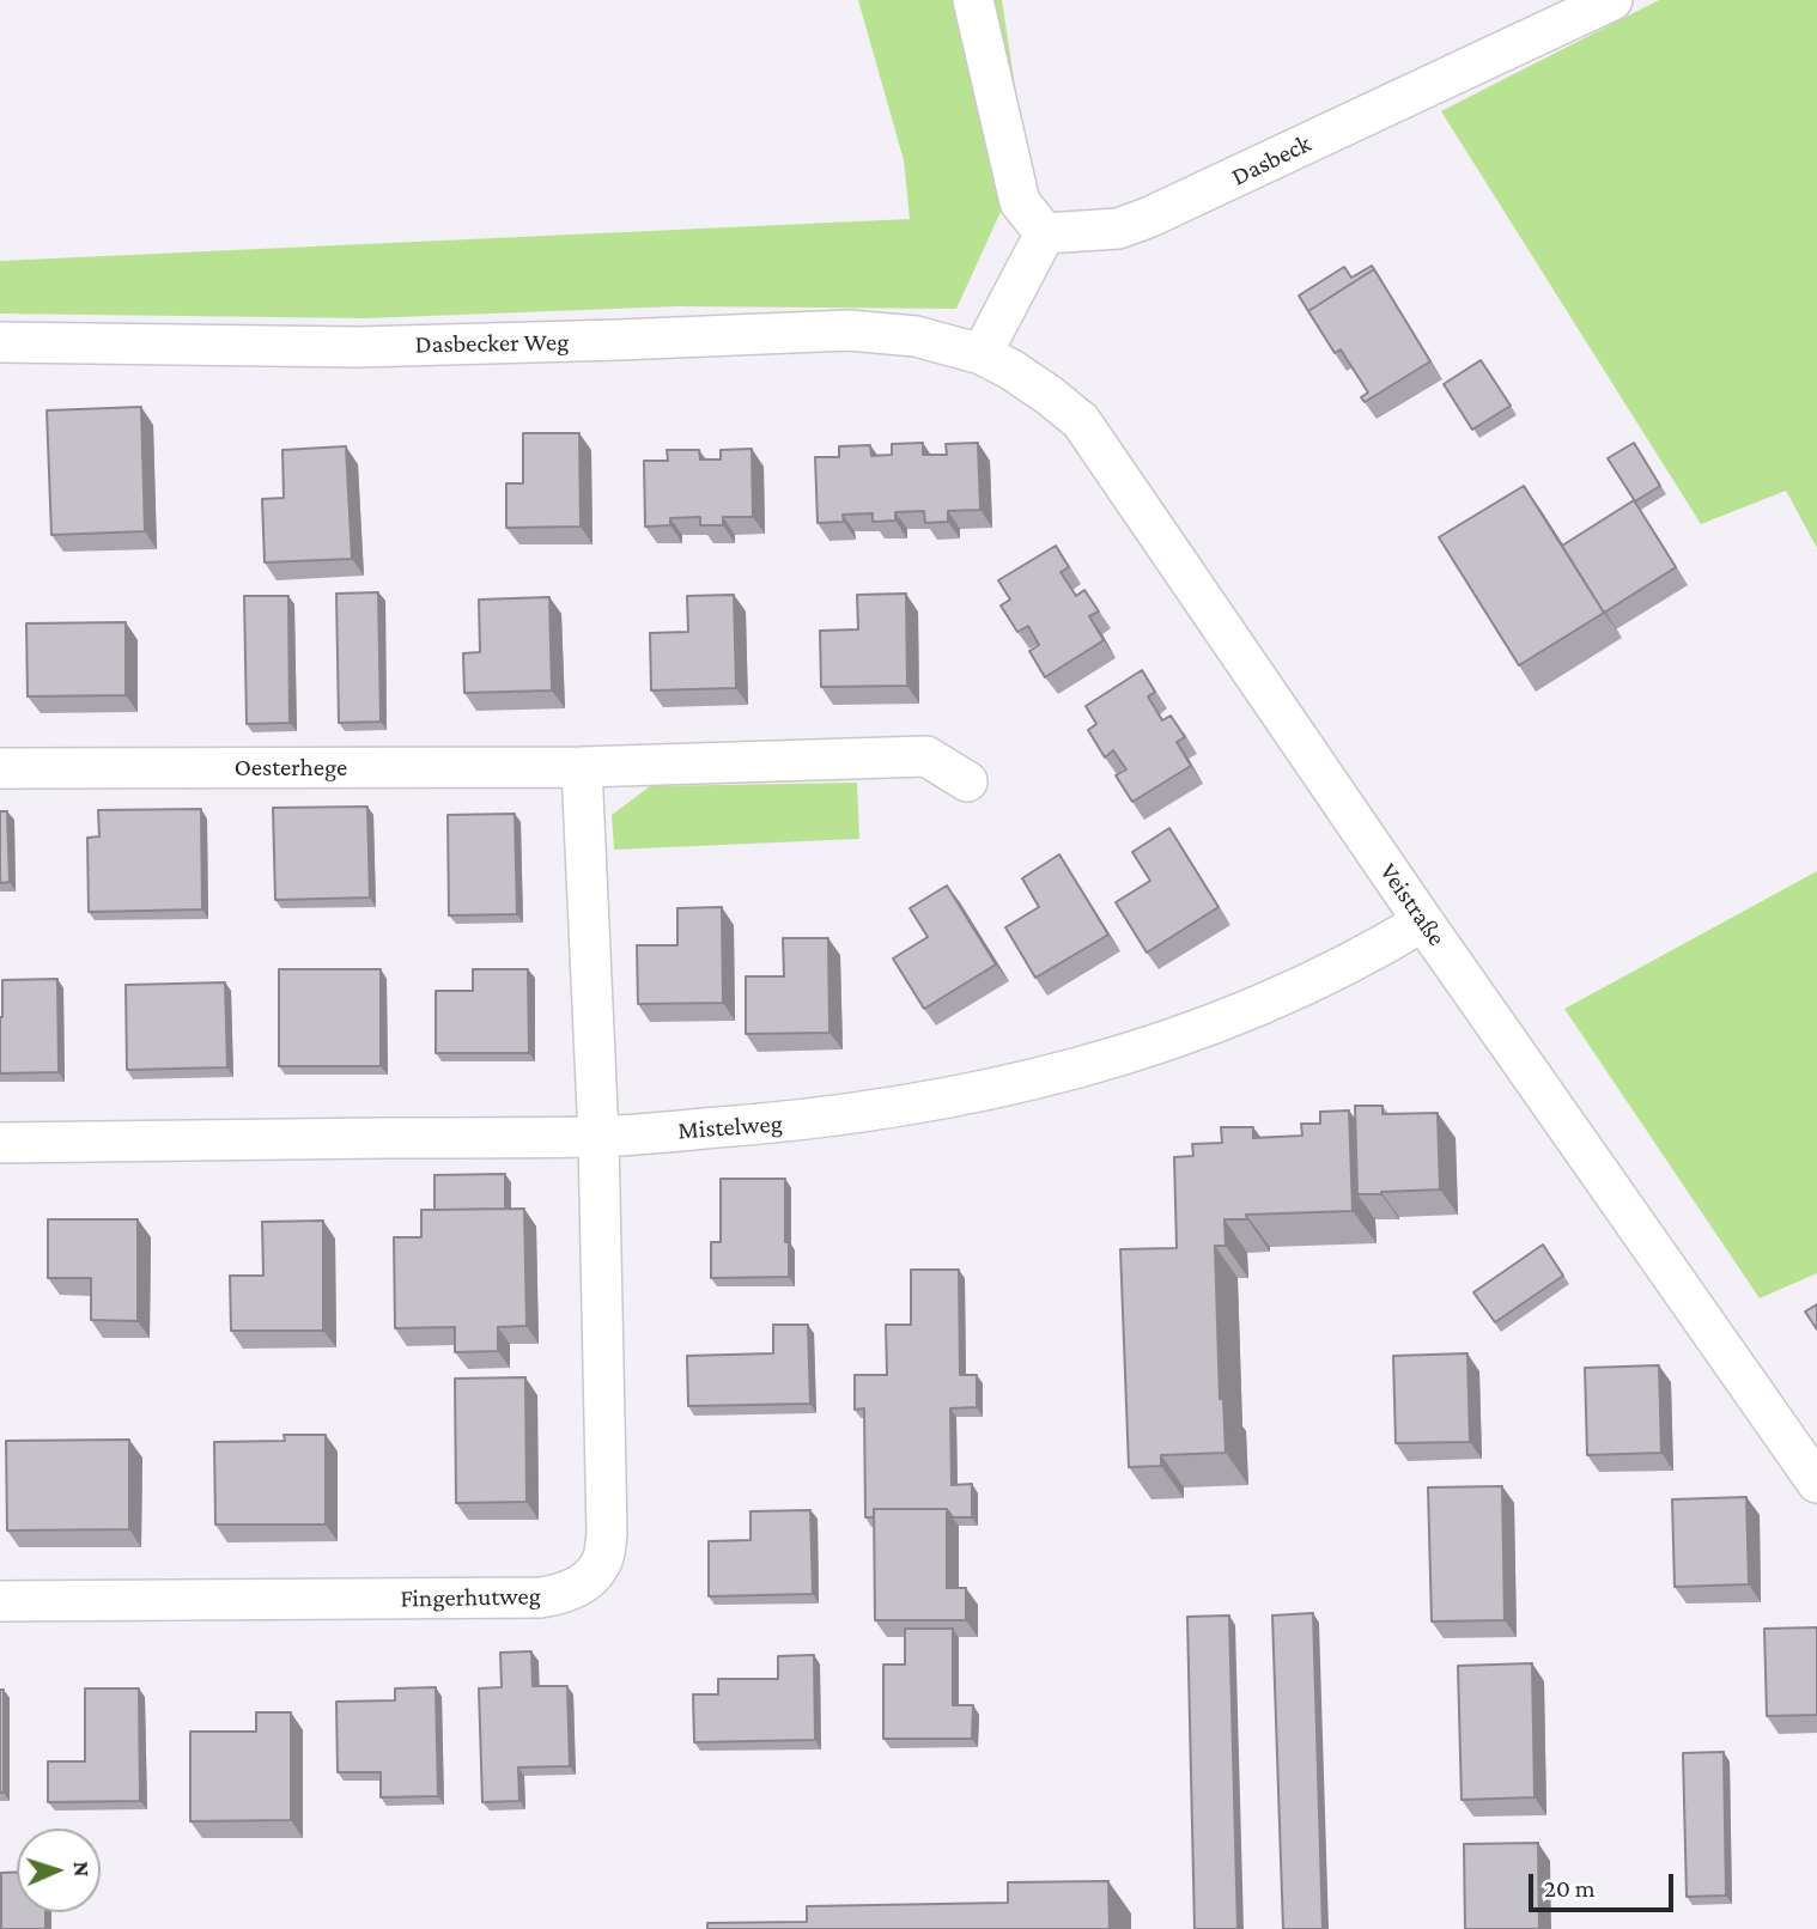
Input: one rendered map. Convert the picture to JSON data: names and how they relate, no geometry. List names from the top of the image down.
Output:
{
  "streets": {
    "street": [
      "Dasbeck",
      "Dasbecker Weg",
      "Oesterhege",
      "Veistraße",
      "Mistelweg",
      "Fingerhutweg"
    ]
  },
  "crossings": [
    ["Dasbecker Weg", "Veistraße"],
    ["Veistraße", "Mistelweg"],
    ["Mistelweg", "Fingerhutweg"]
  ],
  "scale_bar": "20 m",
  "north": "right"
}
